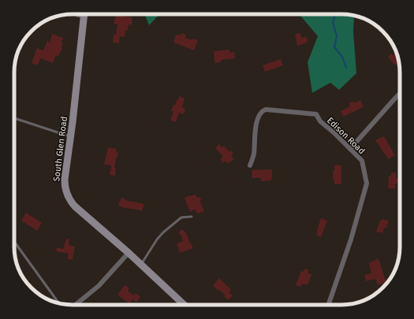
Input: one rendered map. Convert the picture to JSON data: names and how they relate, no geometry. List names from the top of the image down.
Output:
{
  "streets": {
    "main road": ["South Glen Road"],
    "street": ["Edison Road"]
  }
}
